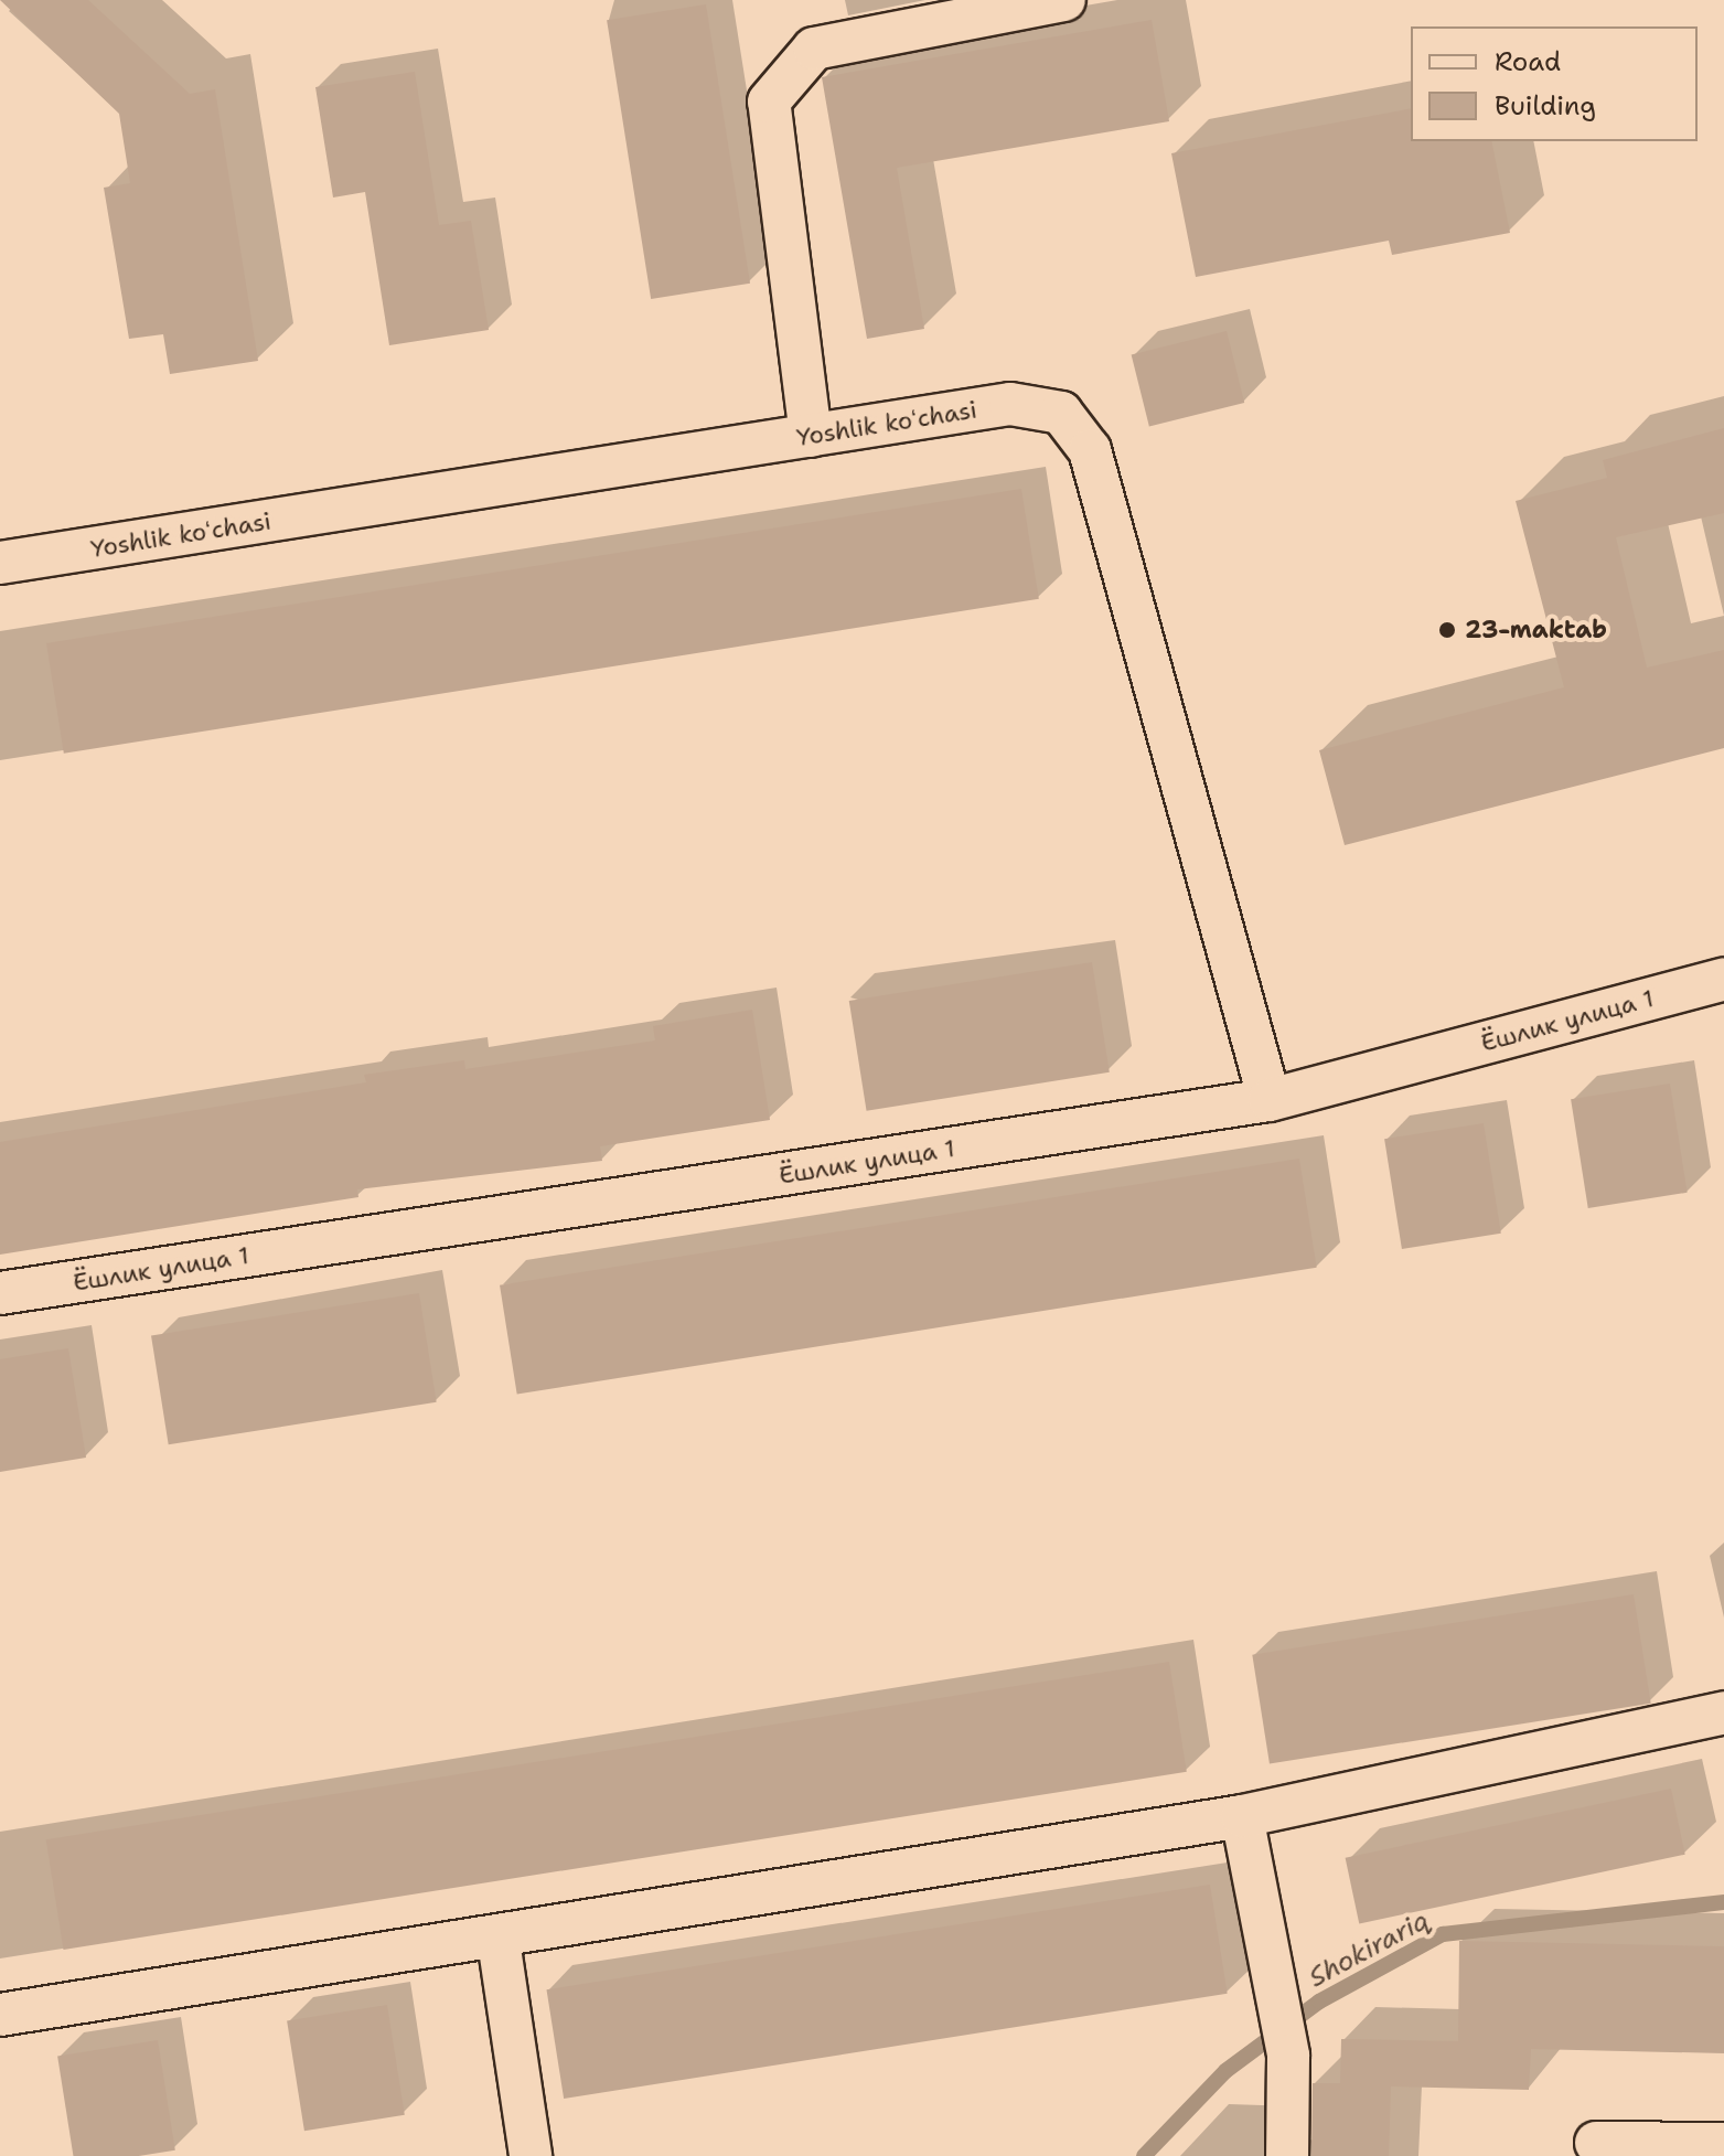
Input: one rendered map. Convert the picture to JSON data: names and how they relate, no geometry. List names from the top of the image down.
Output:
{
  "streets": {
    "street": ["Yoshlik koʻchasi", "Ёшлик улица 1"]
  },
  "crossings": [
    ["Yoshlik koʻchasi", "Ёшлик улица 1"]
  ],
  "water": ["Shokirariq"],
  "places": ["23-maktab"],
  "legend": ["Road", "Building"]
}
